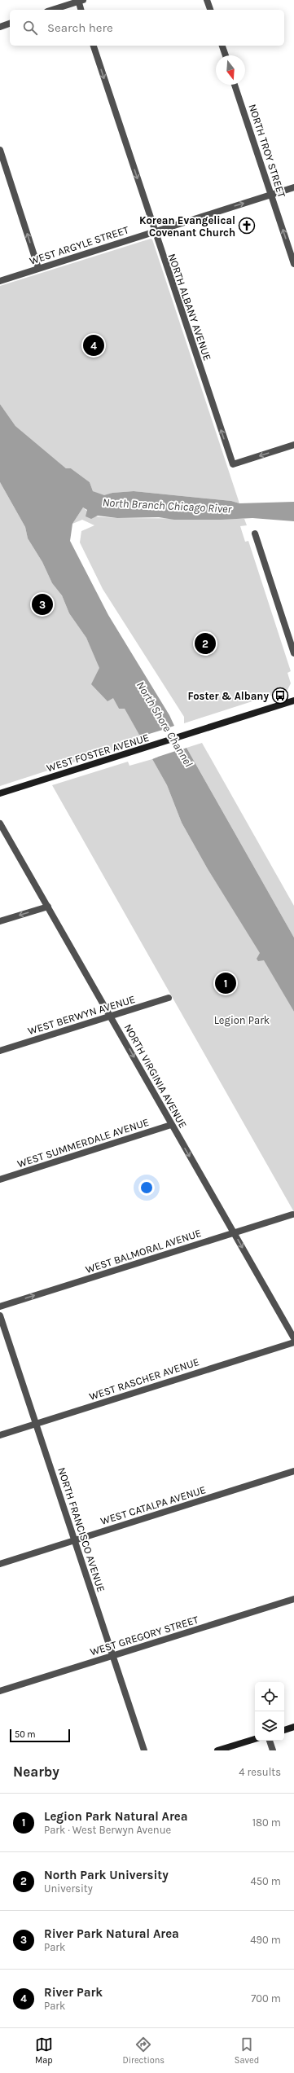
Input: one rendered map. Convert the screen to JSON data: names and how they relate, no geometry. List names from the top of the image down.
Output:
{
  "streets": {
    "main road": ["WEST FOSTER AVENUE"],
    "street": [
      "NORTH TROY STREET",
      "WEST ARGYLE STREET",
      "NORTH ALBANY AVENUE",
      "WEST BERWYN AVENUE",
      "NORTH VIRGINIA AVENUE",
      "WEST SUMMERDALE AVENUE",
      "WEST BALMORAL AVENUE",
      "WEST RASCHER AVENUE",
      "WEST CATALPA AVENUE",
      "NORTH FRANCISCO AVENUE",
      "WEST GREGORY STREET"
    ]
  },
  "crossings": [
    ["NORTH TROY STREET", "WEST ARGYLE STREET"],
    ["WEST ARGYLE STREET", "NORTH ALBANY AVENUE"],
    ["WEST BERWYN AVENUE", "NORTH VIRGINIA AVENUE"],
    ["NORTH VIRGINIA AVENUE", "WEST SUMMERDALE AVENUE"],
    ["NORTH VIRGINIA AVENUE", "WEST BALMORAL AVENUE"],
    ["WEST RASCHER AVENUE", "NORTH FRANCISCO AVENUE"],
    ["WEST CATALPA AVENUE", "NORTH FRANCISCO AVENUE"],
    ["NORTH FRANCISCO AVENUE", "WEST GREGORY STREET"]
  ],
  "one_way": [
    "NORTH TROY STREET",
    "WEST ARGYLE STREET",
    "NORTH VIRGINIA AVENUE",
    "WEST BALMORAL AVENUE"
  ],
  "water": ["North Branch Chicago River", "North Shore Channel"],
  "parks": ["Legion Park"],
  "places": {
    "church": ["Korean Evangelical Covenant Church"],
    "bus stop": ["Foster & Albany"]
  },
  "scale_bar": "50 m",
  "north": "bottom",
  "page": {
    "search": "Search here",
    "pins": [
      "4",
      "3",
      "2",
      "1"
    ],
    "scale": "50 m",
    "heading": ["Nearby", "4 results"],
    "list": [
      {
        "mark": "1",
        "name": "Legion Park Natural Area",
        "note": "Park · West Berwyn Avenue",
        "value": "180 m"
      },
      {
        "mark": "2",
        "name": "North Park University",
        "note": "University",
        "value": "450 m"
      },
      {
        "mark": "3",
        "name": "River Park Natural Area",
        "note": "Park",
        "value": "490 m"
      },
      {
        "mark": "4",
        "name": "River Park",
        "note": "Park",
        "value": "700 m"
      }
    ],
    "nav": ["Map", "Directions", "Saved"]
  }
}
